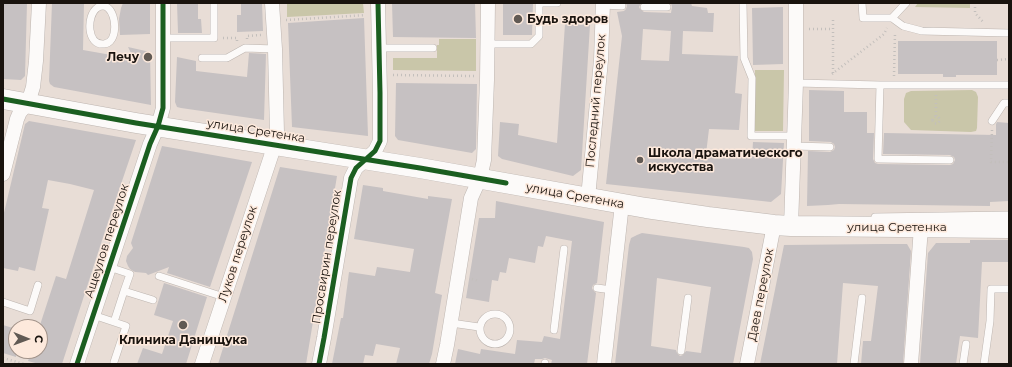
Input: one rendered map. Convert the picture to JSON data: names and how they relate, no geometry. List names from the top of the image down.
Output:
{
  "streets": {
    "main road": ["улица Сретенка"],
    "street": [
      "Последний переулок",
      "Ащеулов переулок",
      "Луков переулок",
      "Просвирин переулок",
      "Даев переулок"
    ]
  },
  "crossings": [
    ["Последний переулок", "улица Сретенка"],
    ["улица Сретенка", "Ащеулов переулок"],
    ["улица Сретенка", "Луков переулок"],
    ["улица Сретенка", "Просвирин переулок"],
    ["улица Сретенка", "Даев переулок"]
  ],
  "places": [
    "Будь здоров",
    "Лечу",
    "Школа драматического искусства",
    "Клиника Данищука"
  ],
  "north": "right"
}
